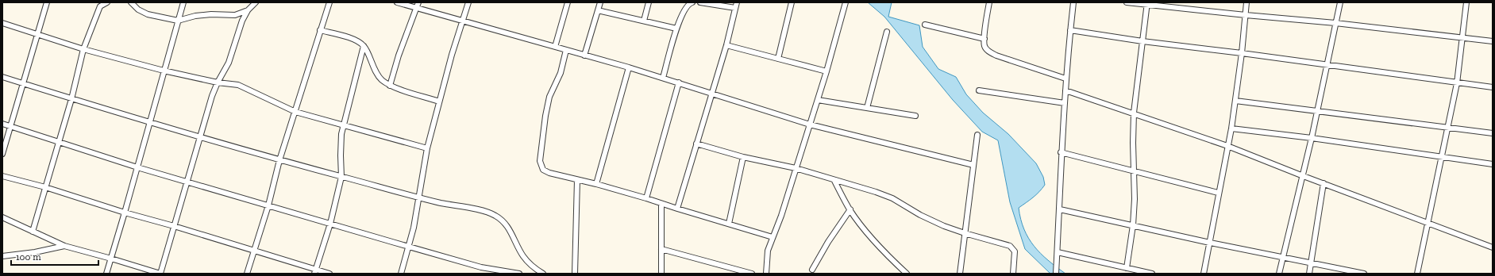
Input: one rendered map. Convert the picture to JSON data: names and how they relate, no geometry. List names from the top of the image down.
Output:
{
  "scale_bar": "100 m"
}
